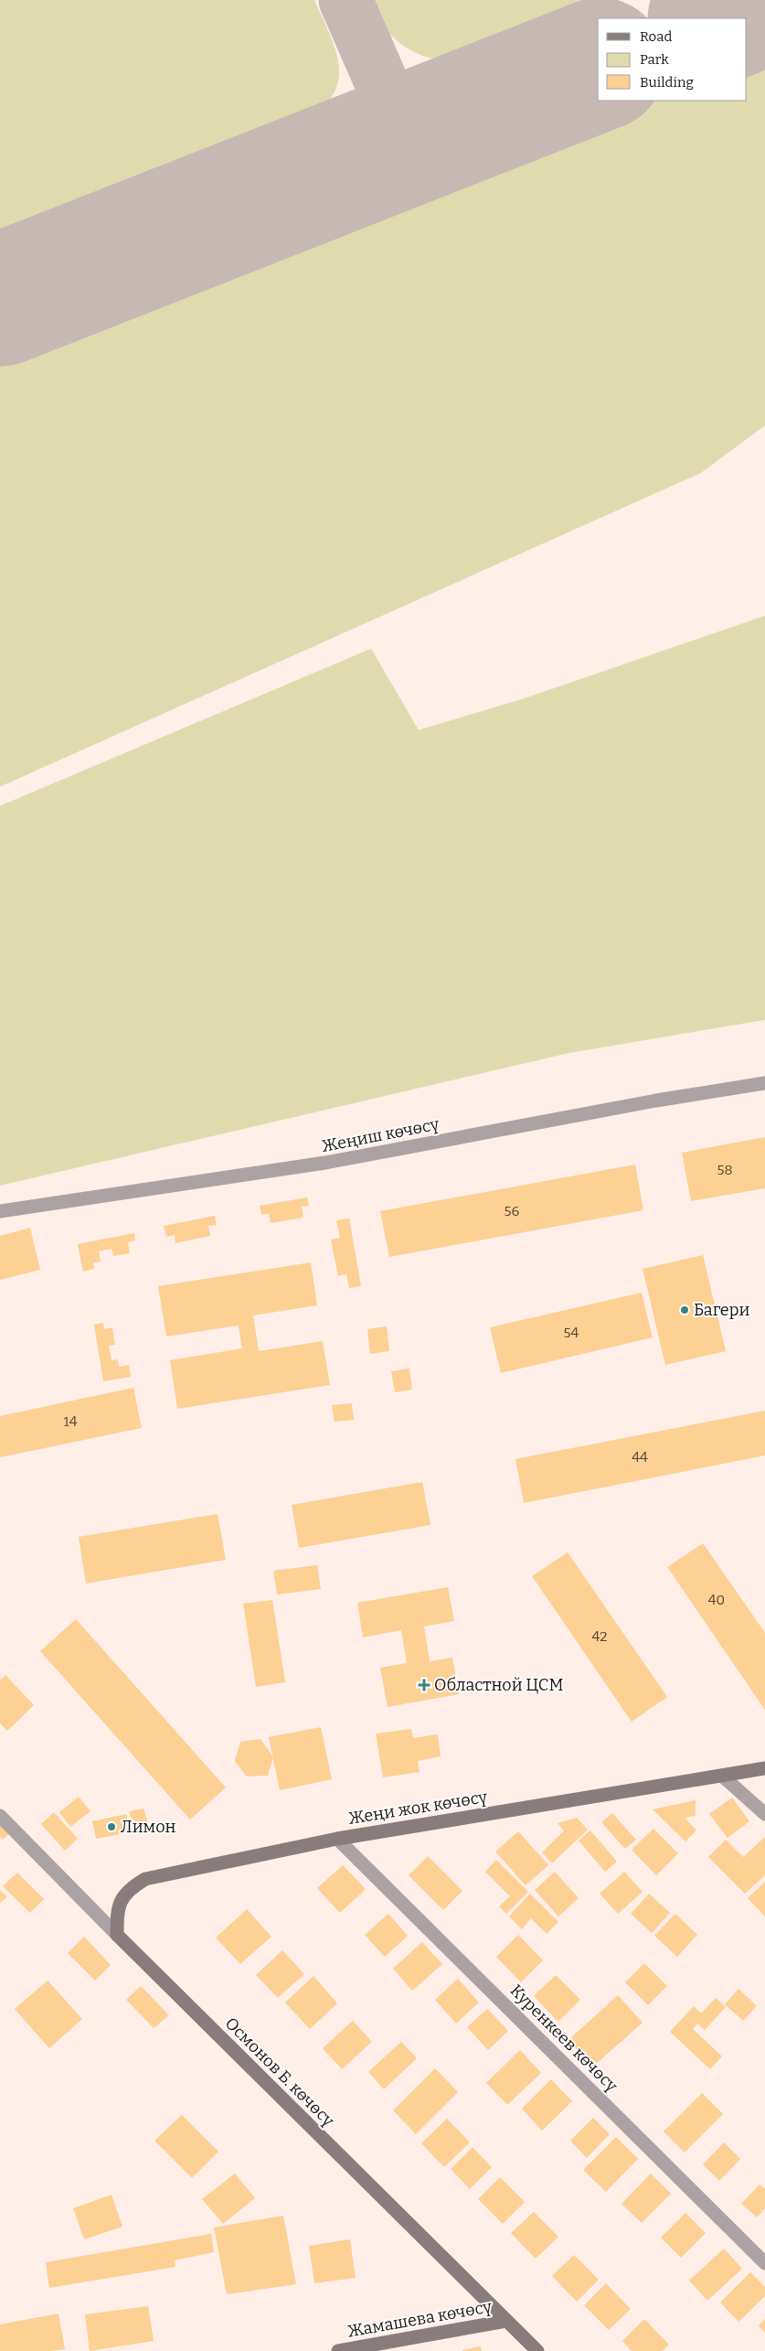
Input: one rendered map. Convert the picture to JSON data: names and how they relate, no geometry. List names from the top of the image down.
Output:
{
  "streets": {
    "main road": ["Жеңи жок көчөсү", "Осмонов Б. көчөсү", "Жамашева көчөсү"],
    "street": ["Жеңиш көчөсү", "Куренкеев көчөсү"]
  },
  "crossings": [
    ["Жеңи жок көчөсү", "Куренкеев көчөсү"],
    ["Жеңи жок көчөсү", "Осмонов Б. көчөсү"],
    ["Осмонов Б. көчөсү", "Жамашева көчөсү"]
  ],
  "places": {
    "other": ["Багери", "Лимон"],
    "health": ["Областной ЦСМ"]
  },
  "house_numbers": [
    "58",
    "56",
    "54",
    "14",
    "44",
    "40",
    "42"
  ],
  "legend": ["Road", "Park", "Building"]
}
